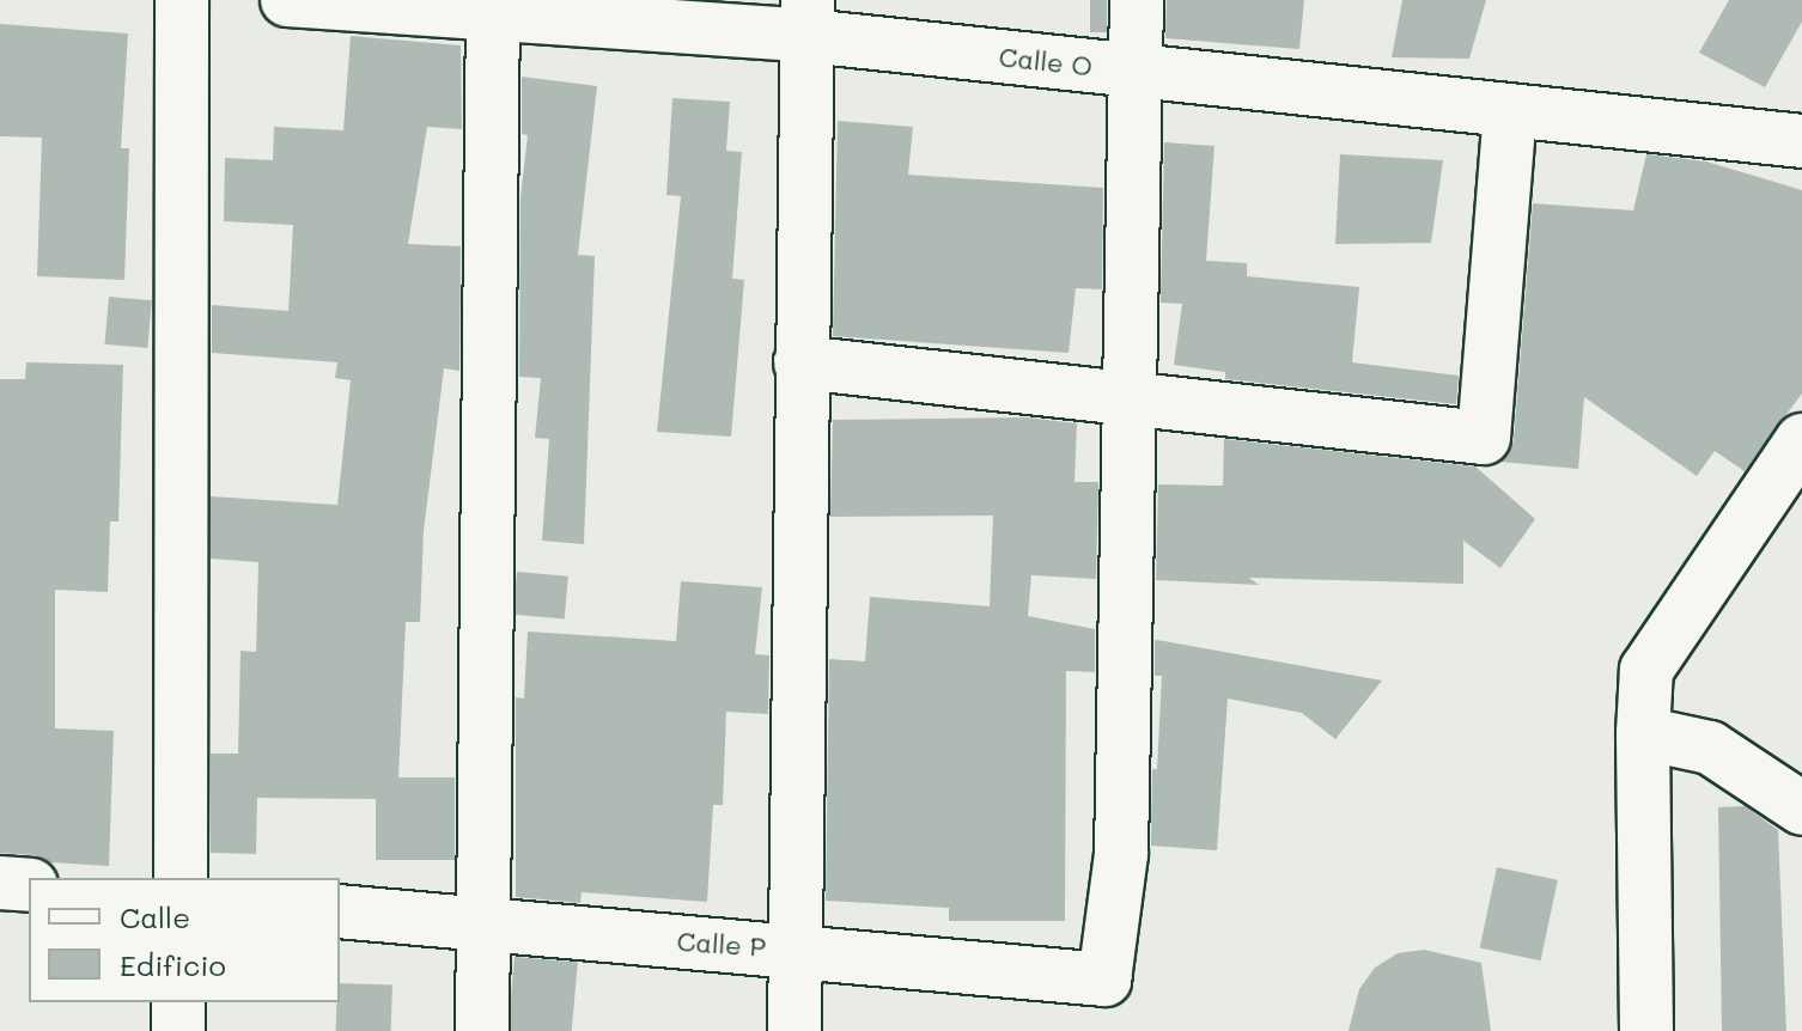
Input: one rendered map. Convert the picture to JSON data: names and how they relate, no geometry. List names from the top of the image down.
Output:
{
  "streets": {
    "street": ["Calle O", "Calle P"]
  },
  "legend": ["Calle", "Edificio"]
}
